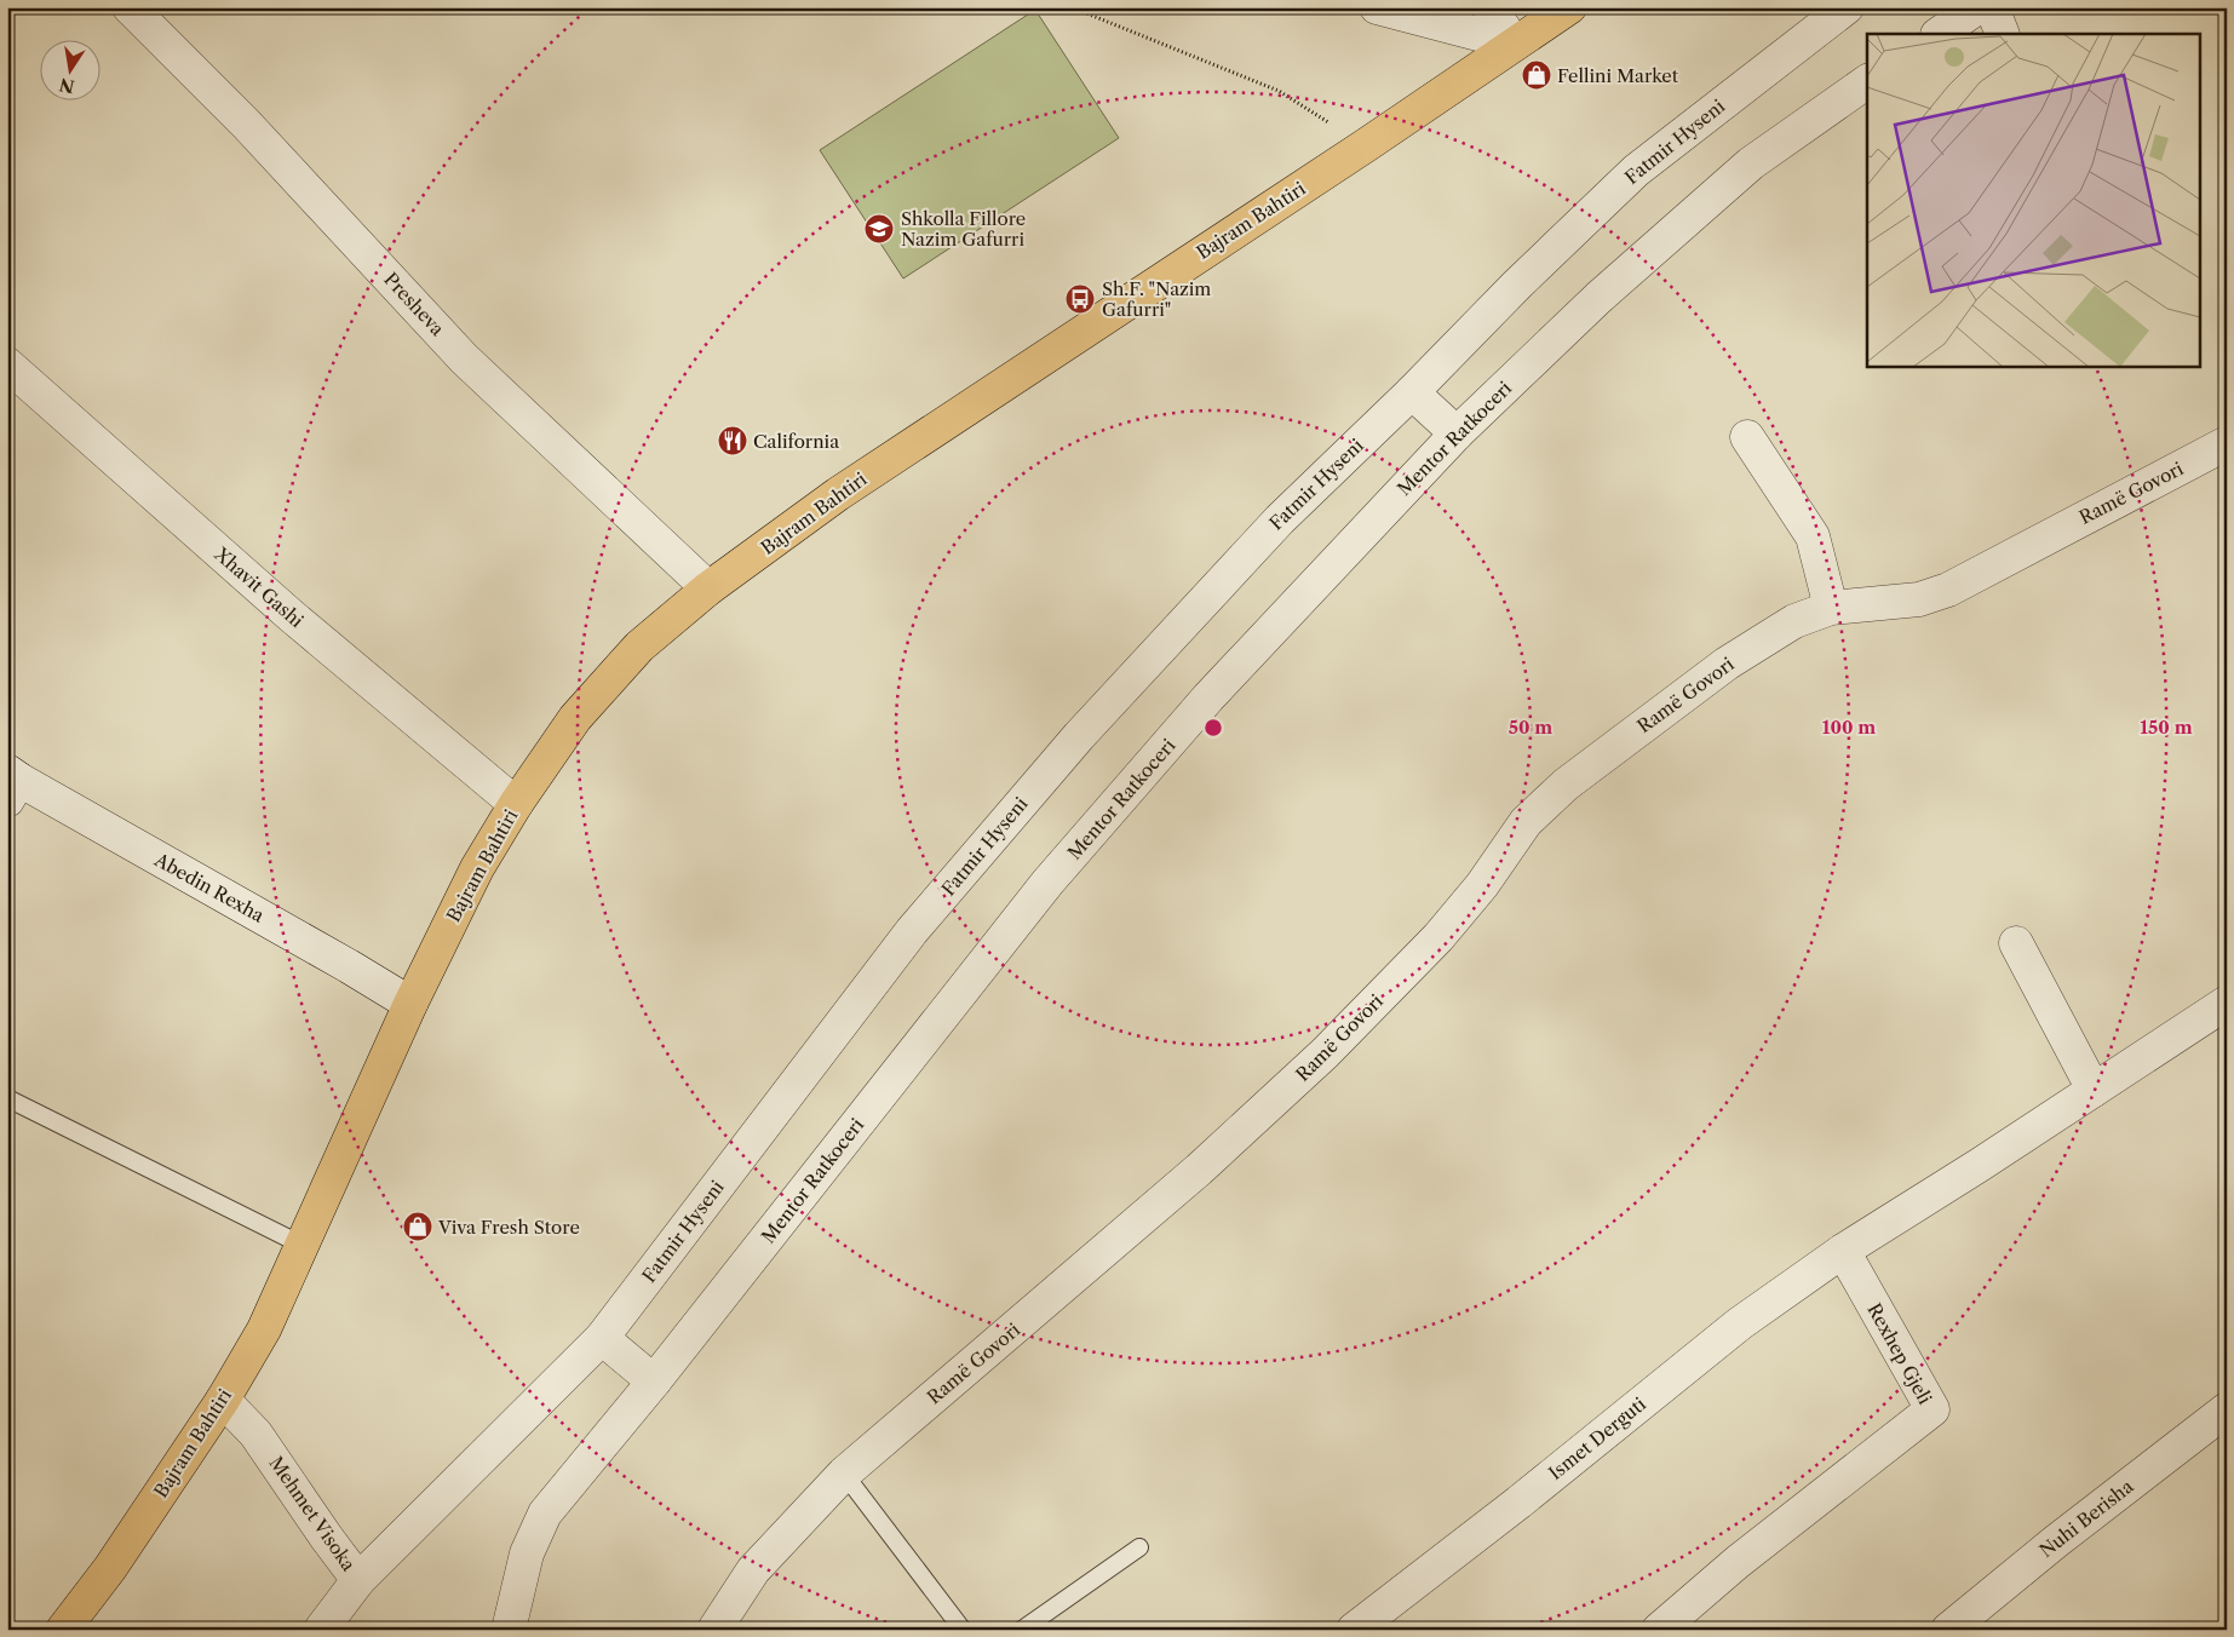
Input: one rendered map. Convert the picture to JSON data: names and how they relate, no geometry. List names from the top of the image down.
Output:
{
  "streets": {
    "main road": ["Bajram Bahtiri"],
    "street": [
      "Fatmir Hyseni",
      "Presheva",
      "Mentor Ratkoceri",
      "Ramë Govori",
      "Xhavit Gashi",
      "Abedin Rexha",
      "Rexhep Gjeli",
      "Ismet Derguti",
      "Mehmet Visoka",
      "Nuhi Berisha"
    ]
  },
  "crossings": [
    ["Fatmir Hyseni", "Mehmet Visoka"],
    ["Bajram Bahtiri", "Presheva"],
    ["Bajram Bahtiri", "Xhavit Gashi"],
    ["Bajram Bahtiri", "Abedin Rexha"],
    ["Bajram Bahtiri", "Mehmet Visoka"],
    ["Rexhep Gjeli", "Ismet Derguti"]
  ],
  "places": {
    "shop": ["Fellini Market", "Viva Fresh Store"],
    "school or university": ["Shkolla Fillore Nazim Gafurri"],
    "bus stop": ["Sh.F. \"Nazim Gafurri\""],
    "restaurant": ["California"]
  },
  "north": "bottom",
  "rings": ["50 m", "100 m", "150 m"]
}
